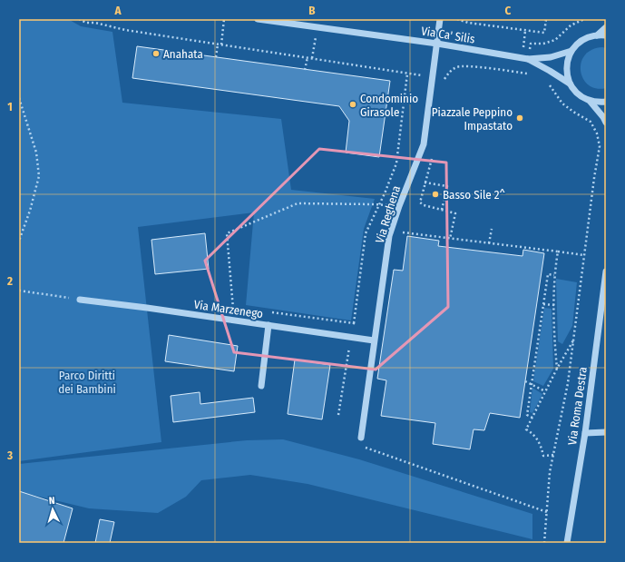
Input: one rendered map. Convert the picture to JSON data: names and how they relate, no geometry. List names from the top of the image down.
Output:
{
  "streets": {
    "street": [
      "Via Ca' Silis",
      "Via Reghena",
      "Via Marzenego",
      "Via Roma Destra"
    ]
  },
  "crossings": [
    ["Via Ca' Silis", "Via Reghena"],
    ["Via Reghena", "Via Marzenego"]
  ],
  "parks": ["Parco Diritti dei Bambini"],
  "places": [
    "Anahata",
    "Condominio Girasole",
    "Piazzale Peppino Impastato",
    "Basso Sile 2^"
  ],
  "north": "top",
  "grid": {
    "columns": ["A", "B", "C"],
    "rows": ["1", "2", "3"]
  }
}
